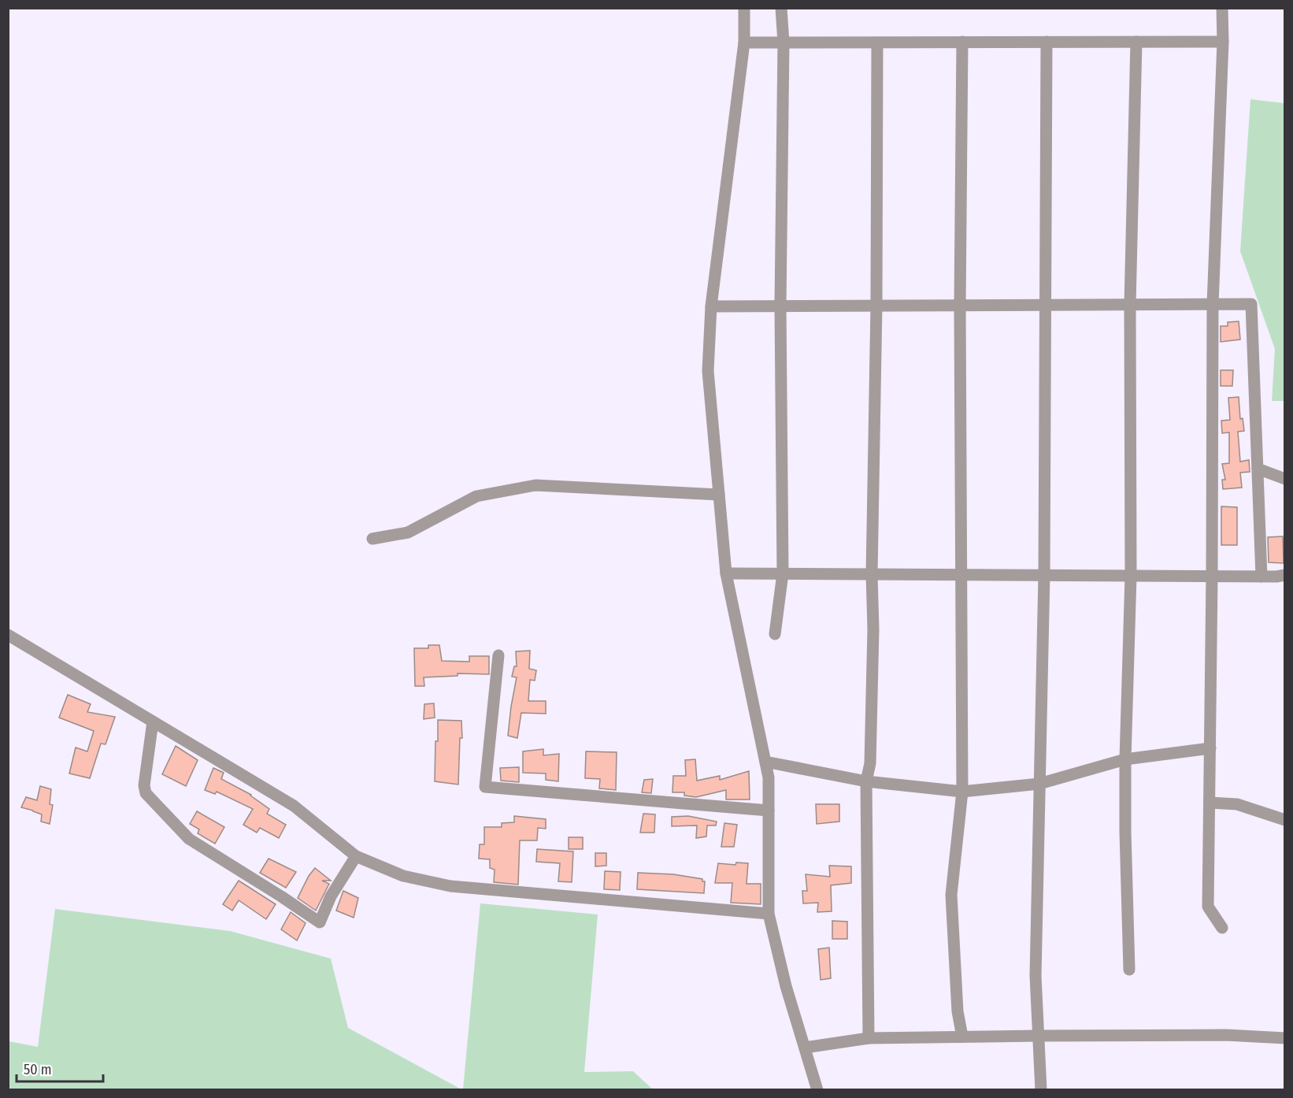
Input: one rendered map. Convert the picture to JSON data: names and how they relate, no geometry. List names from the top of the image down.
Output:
{
  "scale_bar": "50 m"
}
